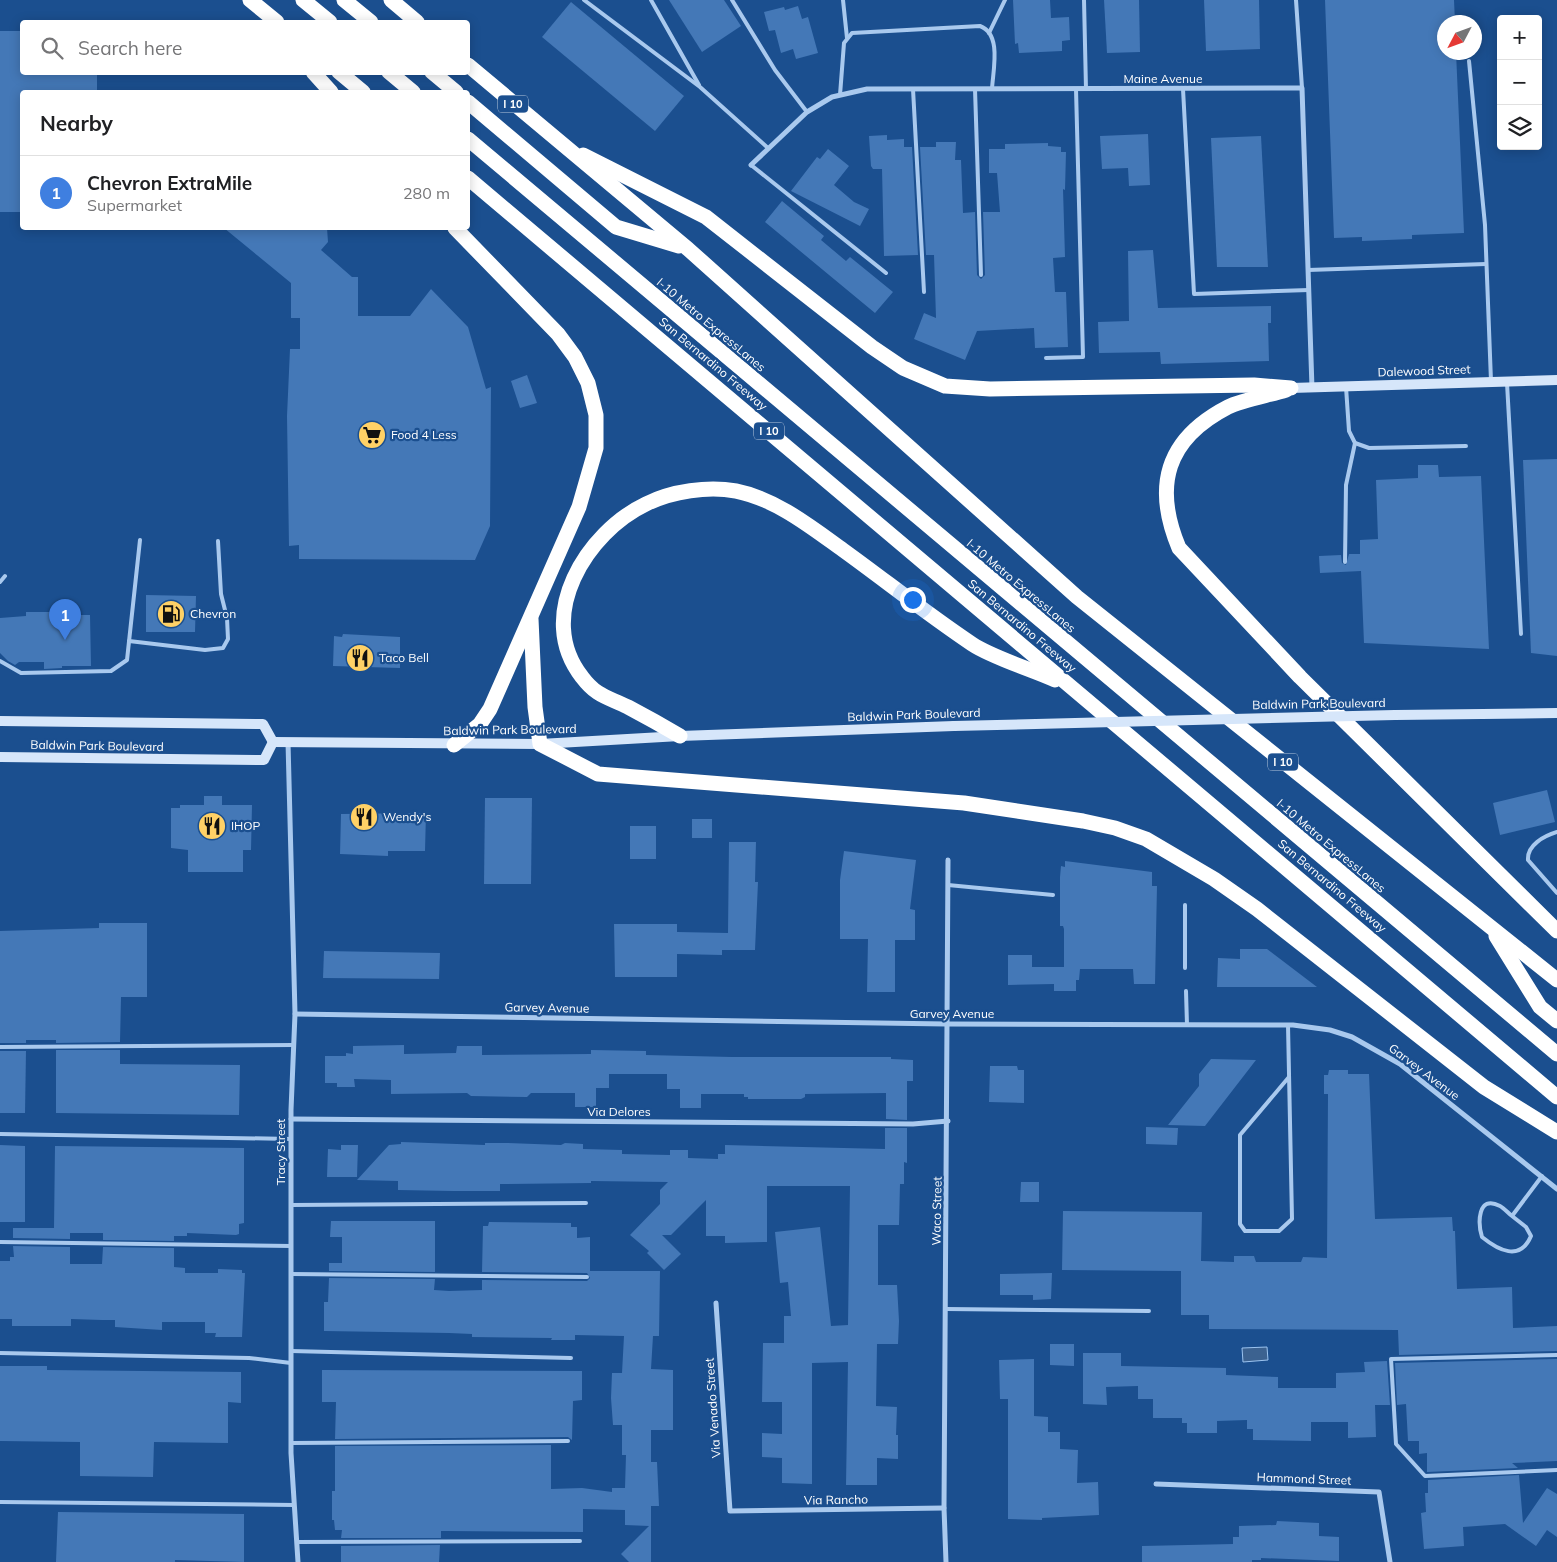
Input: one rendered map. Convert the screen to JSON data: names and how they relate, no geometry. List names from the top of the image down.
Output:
{
  "streets": {
    "highway": ["I 10", "I-10 Metro ExpressLanes", "San Bernardino Freeway"],
    "main road": ["Dalewood Street", "Baldwin Park Boulevard"],
    "street": [
      "Maine Avenue",
      "Garvey Avenue",
      "Via Delores",
      "Tracy Street",
      "Waco Street",
      "Via Venado Street",
      "Hammond Street",
      "Via Rancho"
    ]
  },
  "crossings": [
    ["Baldwin Park Boulevard", "Tracy Street"],
    ["Garvey Avenue", "Tracy Street"],
    ["Garvey Avenue", "Waco Street"],
    ["Via Delores", "Tracy Street"],
    ["Via Delores", "Waco Street"],
    ["Waco Street", "Via Rancho"],
    ["Via Venado Street", "Via Rancho"]
  ],
  "places": {
    "supermarket": ["Food 4 Less"],
    "fuel station": ["Chevron"],
    "restaurant": ["Taco Bell", "Wendy's", "IHOP"]
  },
  "north": "bottom left",
  "page": {
    "map_buttons": ["+", "−"],
    "search": "Search here",
    "heading": "Nearby",
    "list": [
      {
        "mark": "1",
        "name": "Chevron ExtraMile",
        "note": "Supermarket",
        "value": "280 m"
      }
    ],
    "pins": "1"
  }
}
